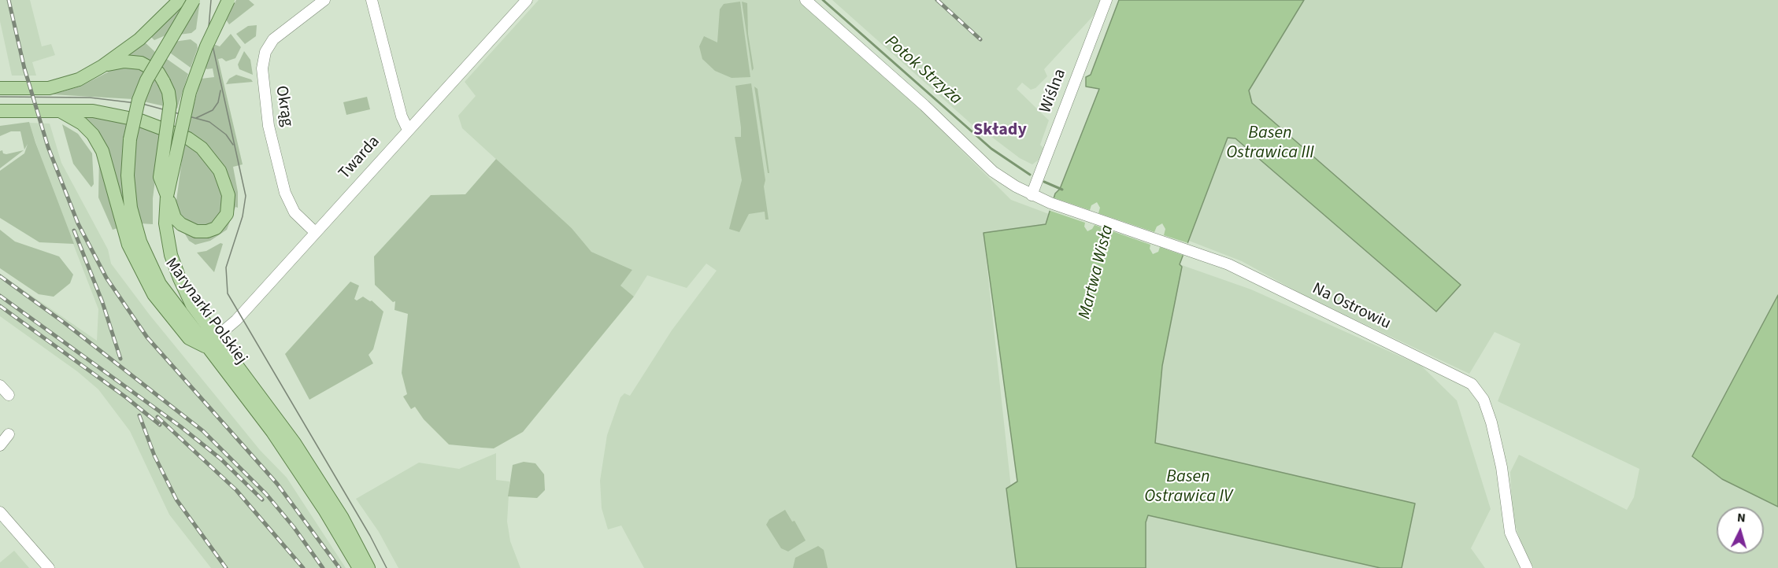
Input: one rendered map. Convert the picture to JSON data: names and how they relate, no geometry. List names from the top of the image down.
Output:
{
  "streets": {
    "main road": ["Marynarki Polskiej"],
    "street": [
      "Wiślna",
      "Okrąg",
      "Twarda",
      "Na Ostrowiu"
    ]
  },
  "crossings": [
    ["Wiślna", "Na Ostrowiu"],
    ["Okrąg", "Twarda"],
    ["Twarda", "Marynarki Polskiej"]
  ],
  "districts": ["Składy"],
  "water": [
    "Potok Strzyża",
    "Basen Ostrawica III",
    "Martwa Wisła",
    "Basen Ostrawica IV"
  ],
  "north": "top"
}
